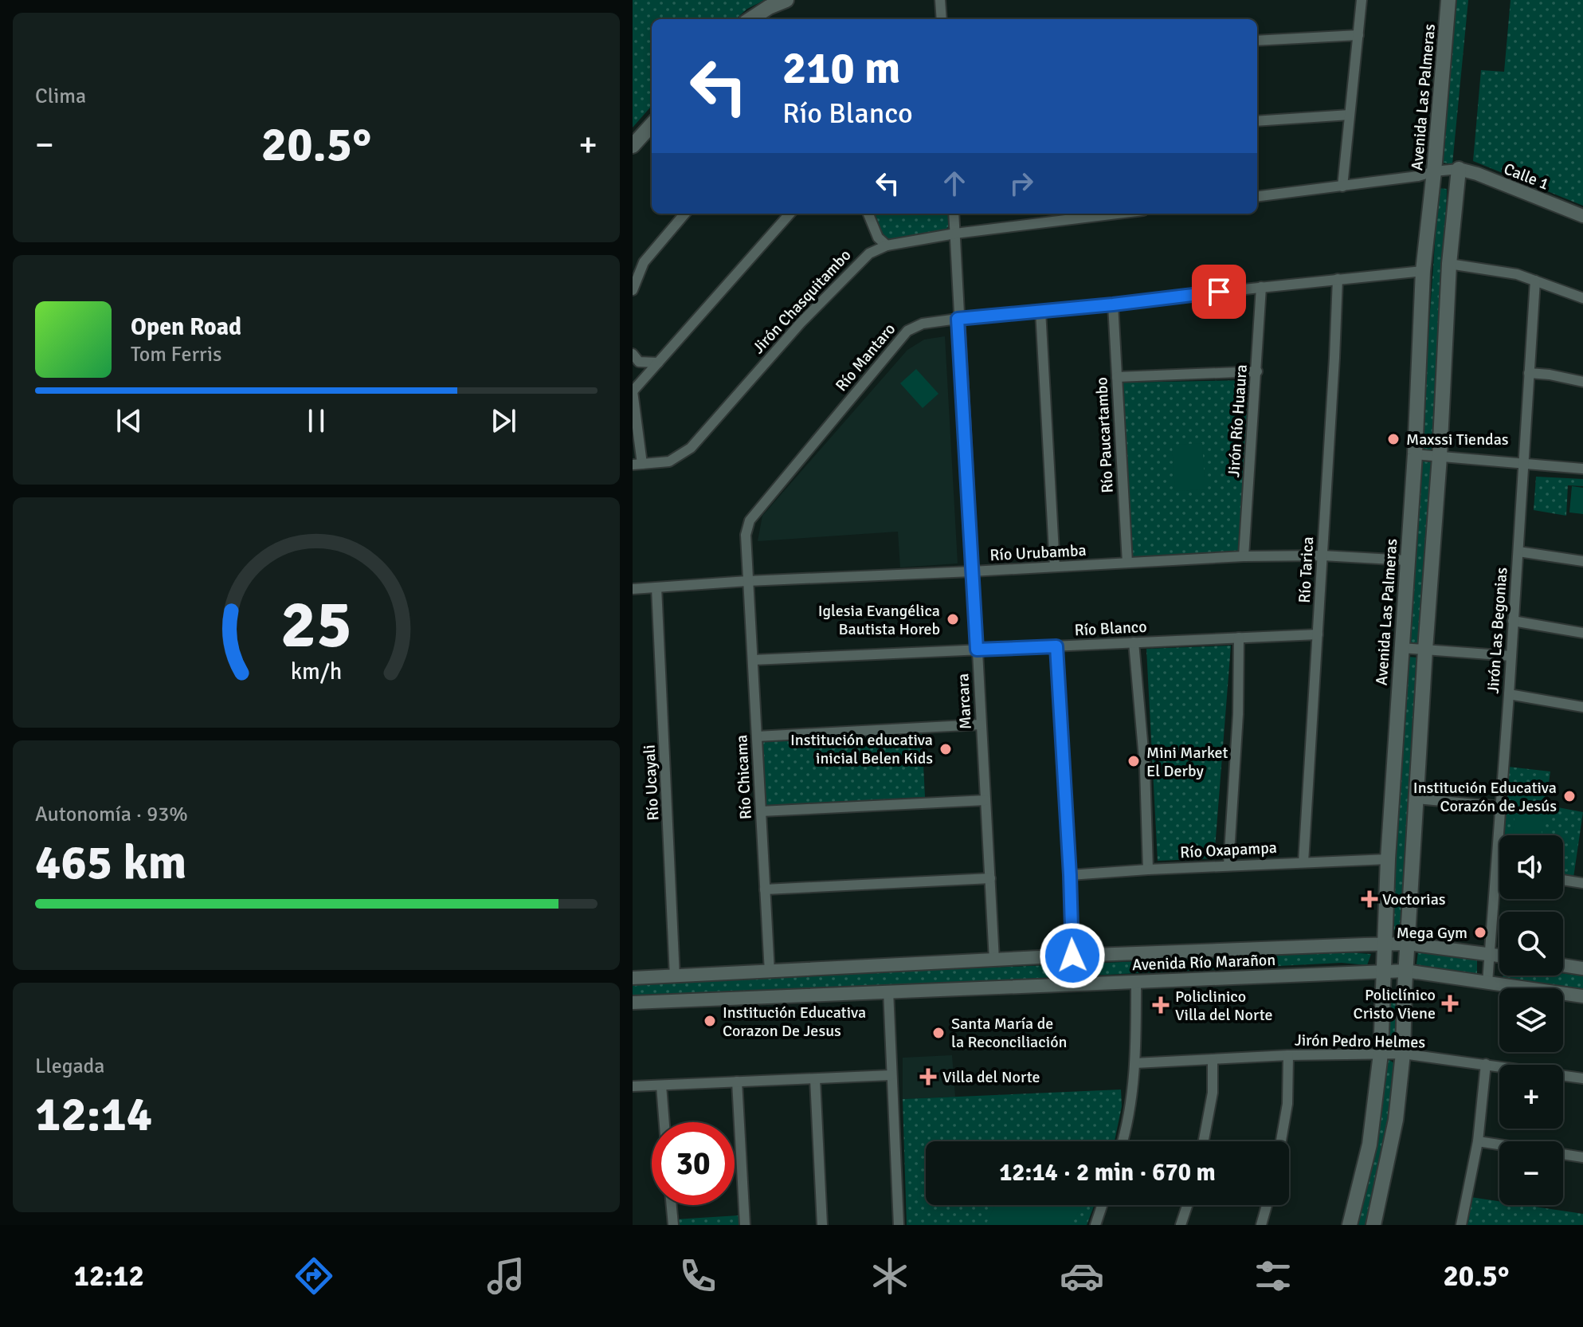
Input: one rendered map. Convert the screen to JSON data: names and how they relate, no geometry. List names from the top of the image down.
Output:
{
  "streets": {
    "main road": ["Avenida Las Palmeras"],
    "street": [
      "Calle 1",
      "Jirón Chasquitambo",
      "Río Mantaro",
      "Jirón Río Huaura",
      "Río Paucartambo",
      "Río Urubamba",
      "Río Tarica",
      "Río Blanco",
      "Jirón Las Begonias",
      "Marcara",
      "Río Chicama",
      "Río Ucayali",
      "Río Oxapampa",
      "Avenida Río Marañon",
      "Jirón Pedro Helmes"
    ]
  },
  "crossings": [
    ["Avenida Las Palmeras", "Río Mantaro"],
    ["Avenida Las Palmeras", "Río Urubamba"],
    ["Avenida Las Palmeras", "Río Oxapampa"],
    ["Avenida Las Palmeras", "Avenida Río Marañon"],
    ["Avenida Las Palmeras", "Jirón Pedro Helmes"],
    ["Jirón Chasquitambo", "Marcara"],
    ["Río Mantaro", "Jirón Río Huaura"],
    ["Río Mantaro", "Río Paucartambo"],
    ["Río Mantaro", "Río Urubamba"],
    ["Río Mantaro", "Río Tarica"],
    ["Río Mantaro", "Marcara"],
    ["Río Mantaro", "Río Chicama"],
    ["Jirón Río Huaura", "Río Urubamba"],
    ["Río Paucartambo", "Río Urubamba"],
    ["Río Urubamba", "Río Tarica"],
    ["Río Urubamba", "Marcara"],
    ["Río Urubamba", "Río Chicama"],
    ["Río Urubamba", "Río Ucayali"],
    ["Río Tarica", "Río Blanco"],
    ["Río Tarica", "Río Oxapampa"],
    ["Río Blanco", "Marcara"],
    ["Río Blanco", "Río Chicama"],
    ["Jirón Las Begonias", "Avenida Río Marañon"],
    ["Marcara", "Avenida Río Marañon"],
    ["Río Chicama", "Avenida Río Marañon"],
    ["Río Ucayali", "Avenida Río Marañon"]
  ],
  "places": {
    "other": [
      "Maxssi Tiendas",
      "Iglesia Evangélica Bautista Horeb",
      "Institución educativa inicial Belen Kids",
      "Mini Market El Derby",
      "Institución Educativa Corazón de Jesús",
      "Mega Gym",
      "Institución Educativa Corazon De Jesus",
      "Santa María de la Reconciliación"
    ],
    "health": [
      "Voctorias",
      "Policlínico Cristo Viene",
      "Policlinico Villa del Norte",
      "Villa del Norte"
    ]
  },
  "page": {
    "tile": [
      "Clima",
      ["Autonomía · 93%", "465 km"],
      ["Llegada", "12:14"]
    ],
    "turn": ["210 m", "Río Blanco"],
    "heat": ["−", "20.5°", "+"],
    "song": ["Open Road", "Tom Ferris"],
    "map_buttons": ["+", "−"],
    "limit": "30",
    "trip": "12:14 · 2 min · 670 m",
    "tabs": ["12:12", "20.5°"],
    "gauge": ["25", "km/h"]
  }
}
